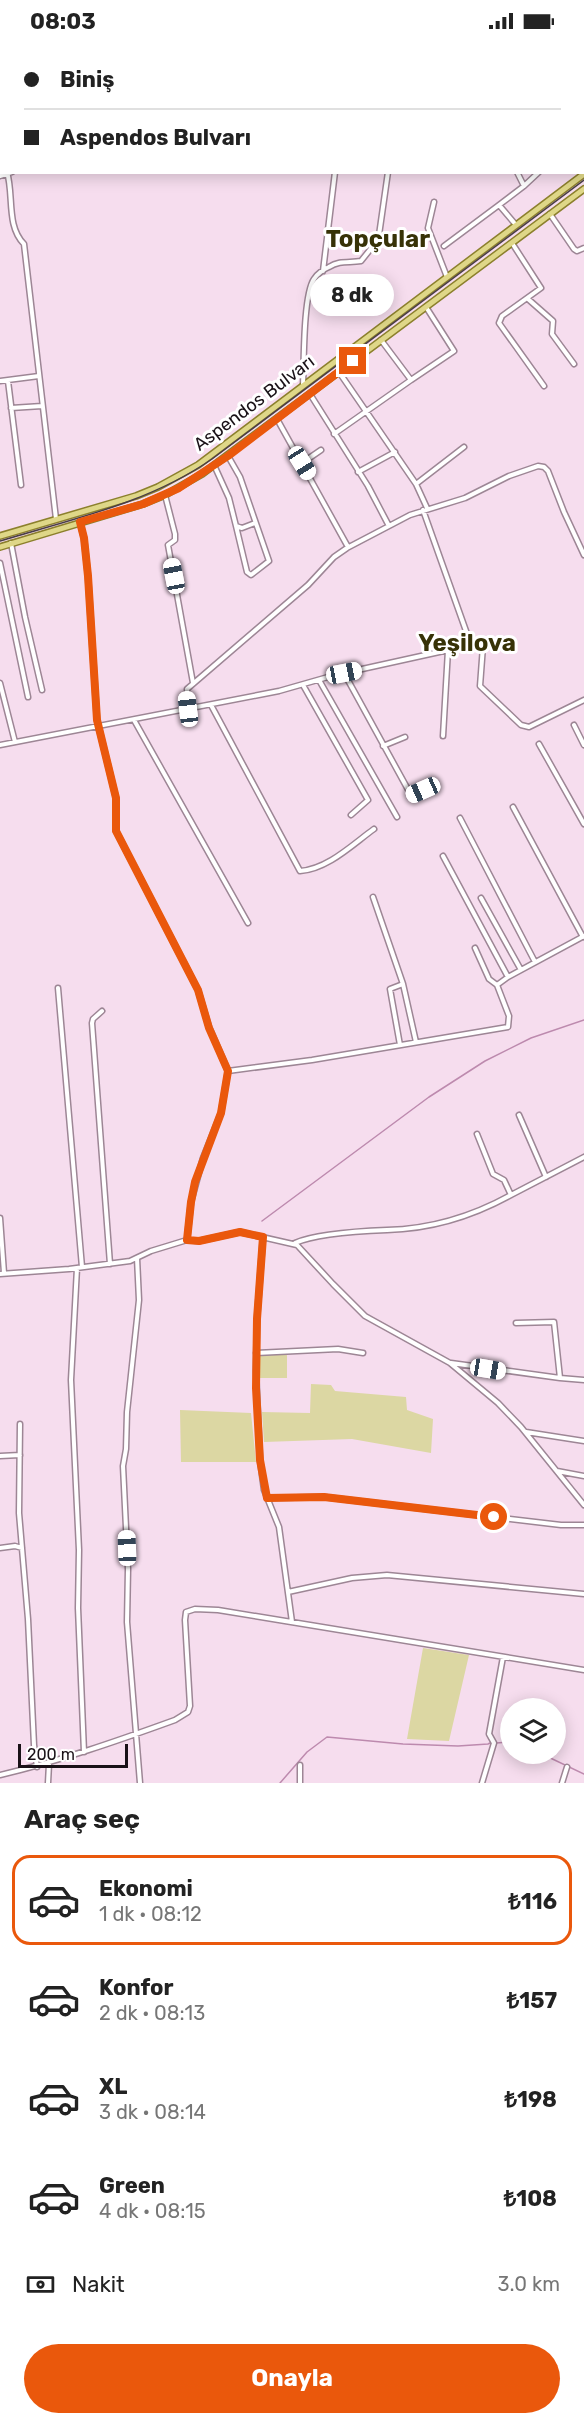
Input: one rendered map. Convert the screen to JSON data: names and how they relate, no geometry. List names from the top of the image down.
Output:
{
  "streets": {
    "main road": ["Aspendos Bulvarı"]
  },
  "districts": ["Topçular", "Yeşilova"],
  "scale_bar": "200 m",
  "page": {
    "status": "08:03",
    "banner": ["Biniş", "Aspendos Bulvarı"],
    "bubble": "8 dk",
    "scale": "200 m",
    "heading": "Araç seç",
    "list": [
      {
        "name": "Ekonomi",
        "note": "1 dk · 08:12",
        "value": "₺116"
      },
      {
        "name": "Konfor",
        "note": "2 dk · 08:13",
        "value": "₺157"
      },
      {
        "name": "XL",
        "note": "3 dk · 08:14",
        "value": "₺198"
      },
      {
        "name": "Green",
        "note": "4 dk · 08:15",
        "value": "₺108"
      }
    ],
    "pay": ["Nakit", "3.0 km"],
    "buttons": "Onayla"
  }
}
